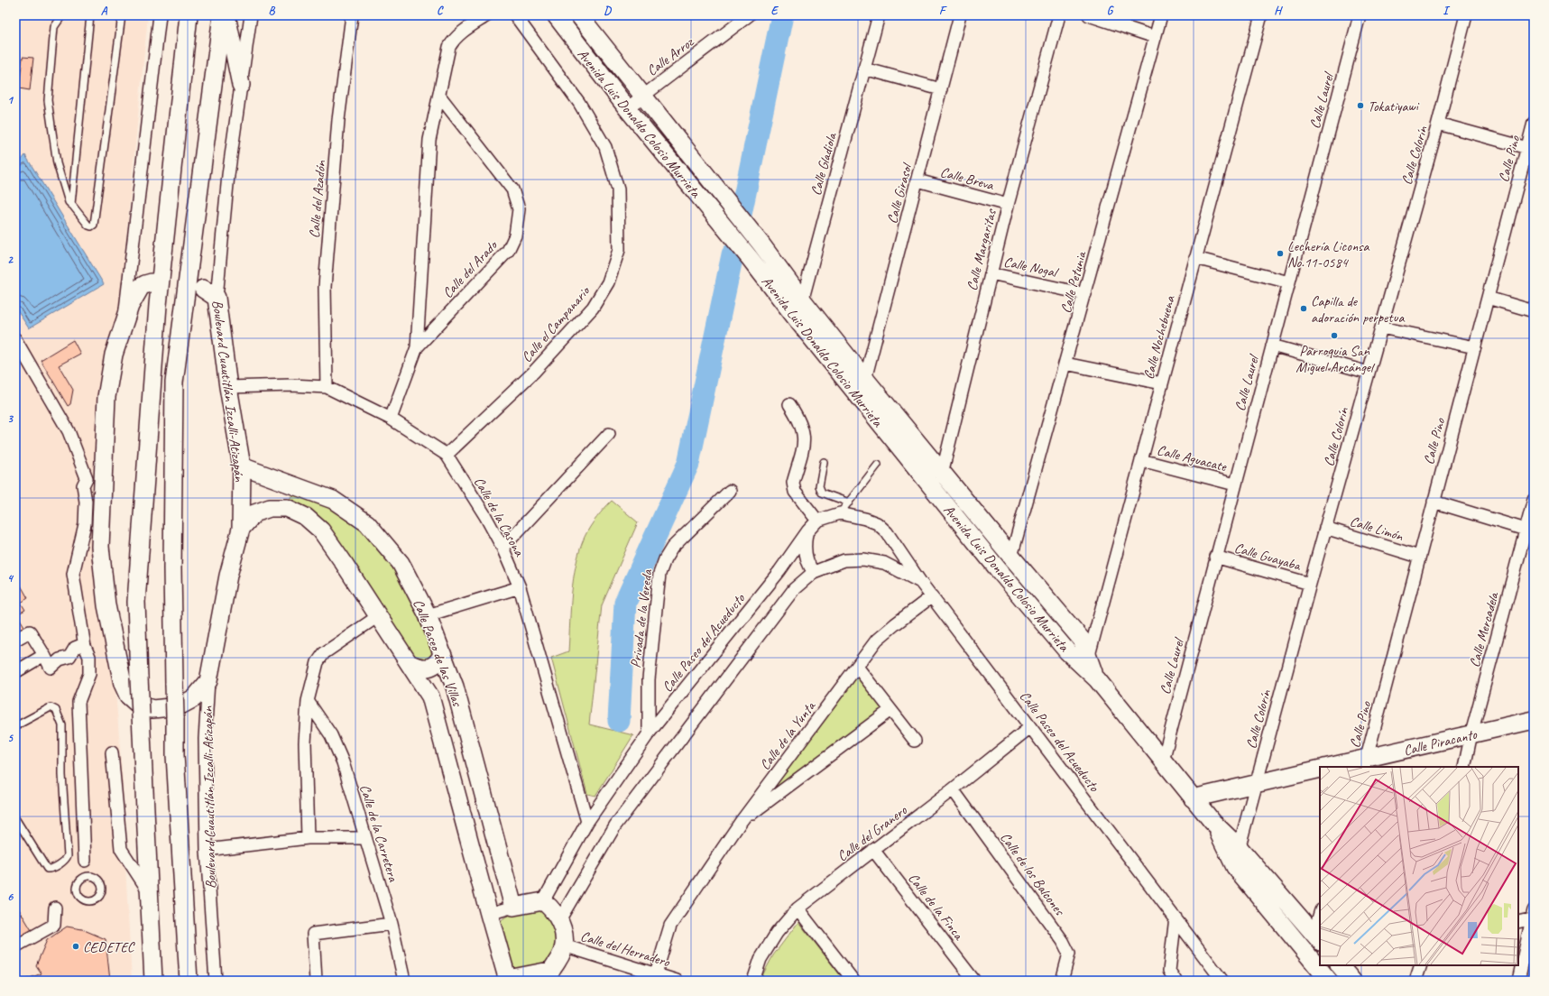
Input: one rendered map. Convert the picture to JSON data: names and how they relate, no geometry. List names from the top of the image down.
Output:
{
  "streets": {
    "street": [
      "Calle Arroz",
      "Calle Laurel",
      "Avenida Luis Donaldo Colosio Murrieta",
      "Calle Colorín",
      "Calle Pino",
      "Calle Gladiola",
      "Calle Breva",
      "Calle Girasol",
      "Calle del Azadón",
      "Calle Margaritas",
      "Calle Nogal",
      "Calle del Arado",
      "Calle Petunia",
      "Calle el Campanario",
      "Calle Nochebuena",
      "Boulevard Cuautitlán Izcalli-Atizapán",
      "Calle Aguacate",
      "Calle de la Casona",
      "Calle Limón",
      "Calle Guayaba",
      "Privada de la Vereda",
      "Calle Mercadela",
      "Calle Paseo del Acueducto",
      "Calle Paseo de las Villas",
      "Calle de la Yunta",
      "Calle Piracanto",
      "Calle de la Carretera",
      "Calle del Granero",
      "Calle de los Balcones",
      "Calle de la Finca",
      "Calle del Herradero"
    ]
  },
  "crossings": [
    ["Calle Arroz", "Avenida Luis Donaldo Colosio Murrieta"],
    ["Calle Laurel", "Avenida Luis Donaldo Colosio Murrieta"],
    ["Calle Laurel", "Calle Aguacate"],
    ["Calle Laurel", "Calle Guayaba"],
    ["Avenida Luis Donaldo Colosio Murrieta", "Calle Colorín"],
    ["Avenida Luis Donaldo Colosio Murrieta", "Calle Gladiola"],
    ["Avenida Luis Donaldo Colosio Murrieta", "Calle Girasol"],
    ["Avenida Luis Donaldo Colosio Murrieta", "Calle Margaritas"],
    ["Avenida Luis Donaldo Colosio Murrieta", "Calle Petunia"],
    ["Avenida Luis Donaldo Colosio Murrieta", "Calle Nochebuena"],
    ["Calle Colorín", "Calle Limón"],
    ["Calle Colorín", "Calle Guayaba"],
    ["Calle Pino", "Calle Limón"],
    ["Calle Pino", "Calle Piracanto"],
    ["Calle Breva", "Calle Girasol"],
    ["Calle Breva", "Calle Margaritas"],
    ["Calle del Azadón", "Calle de la Casona"],
    ["Calle Margaritas", "Calle Nogal"],
    ["Calle Nogal", "Calle Petunia"],
    ["Calle del Arado", "Calle de la Casona"],
    ["Calle el Campanario", "Calle de la Casona"],
    ["Calle Nochebuena", "Calle Aguacate"],
    ["Boulevard Cuautitlán Izcalli-Atizapán", "Calle de la Casona"],
    ["Boulevard Cuautitlán Izcalli-Atizapán", "Calle Paseo de las Villas"],
    ["Calle de la Casona", "Calle Paseo del Acueducto"],
    ["Privada de la Vereda", "Calle Paseo del Acueducto"],
    ["Calle Mercadela", "Calle Piracanto"],
    ["Calle Paseo del Acueducto", "Calle Paseo de las Villas"],
    ["Calle Paseo del Acueducto", "Calle de la Yunta"],
    ["Calle Paseo del Acueducto", "Calle del Granero"],
    ["Calle Paseo del Acueducto", "Calle del Herradero"],
    ["Calle Paseo de las Villas", "Calle del Herradero"],
    ["Calle de la Yunta", "Calle del Herradero"],
    ["Calle del Granero", "Calle de los Balcones"],
    ["Calle del Granero", "Calle de la Finca"]
  ],
  "places": [
    "Tokatiyawi",
    "Lechería Liconsa No.11-0584",
    "Capilla de adoración perpetua",
    "Parroquia San Miguel Arcángel",
    "CEDETEC"
  ],
  "grid": {
    "columns": [
      "A",
      "B",
      "C",
      "D",
      "E",
      "F",
      "G",
      "H",
      "I"
    ],
    "rows": [
      "1",
      "2",
      "3",
      "4",
      "5",
      "6"
    ]
  }
}
